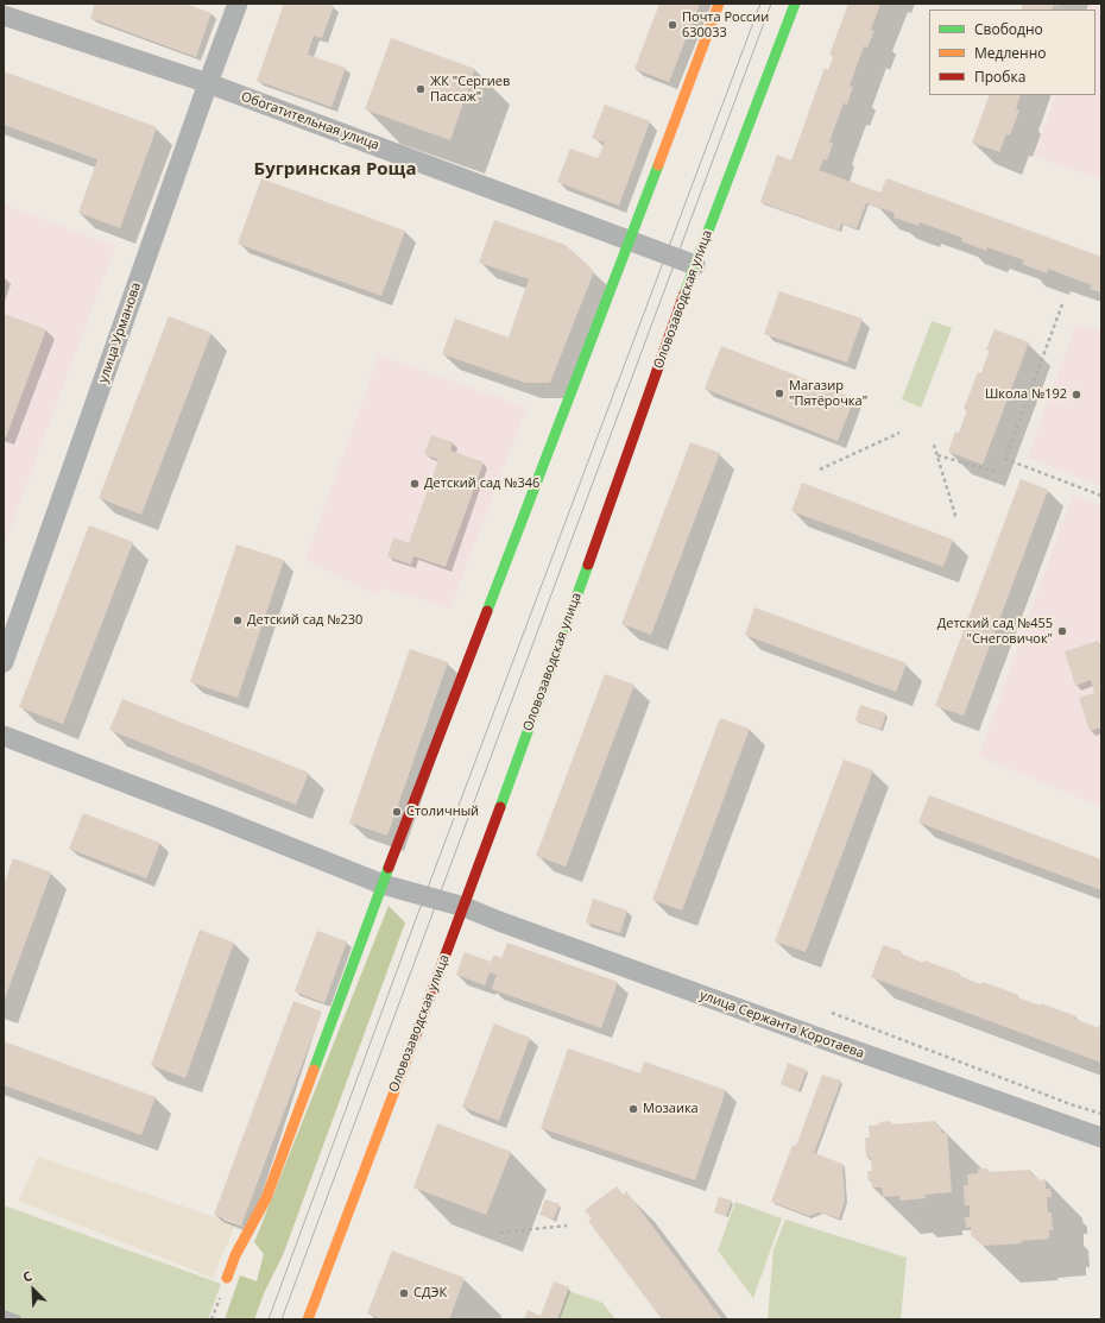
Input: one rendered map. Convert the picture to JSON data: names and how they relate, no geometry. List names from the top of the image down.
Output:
{
  "streets": {
    "street": [
      "Обогатительная улица",
      "Оловозаводская улица",
      "улица Урманова",
      "улица Сержанта Коротаева"
    ]
  },
  "crossings": [
    ["Обогатительная улица", "Оловозаводская улица"],
    ["Обогатительная улица", "улица Урманова"],
    ["Оловозаводская улица", "улица Сержанта Коротаева"]
  ],
  "districts": ["Бугринская Роща"],
  "places": [
    "Почта России 630033",
    "ЖК \"Сергиев Пассаж\"",
    "Магазир \"Пятёрочка\"",
    "Школа №192",
    "Детский сад №346",
    "Детский сад №230",
    "Детский сад №455 \"Снеговичок\"",
    "Столичный",
    "Мозаика",
    "СДЭК"
  ],
  "legend": ["Свободно", "Медленно", "Пробка"],
  "north": "top left"
}
